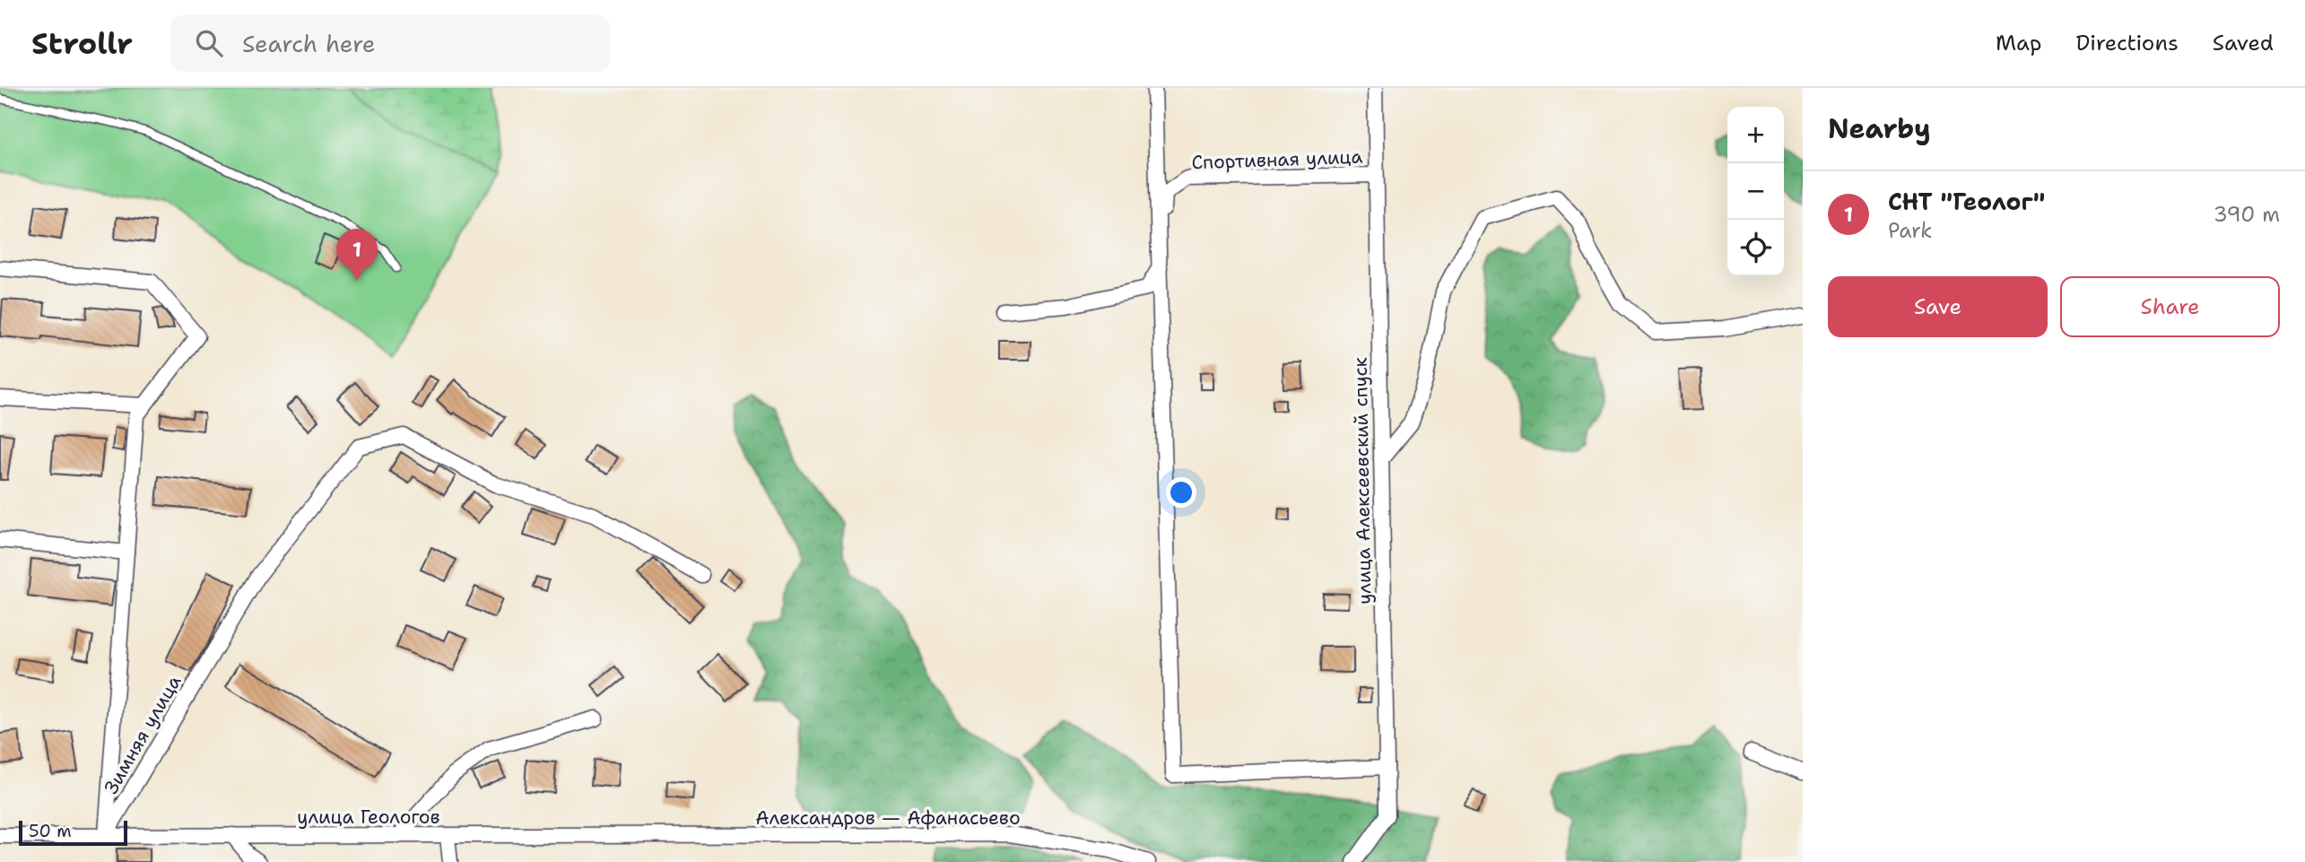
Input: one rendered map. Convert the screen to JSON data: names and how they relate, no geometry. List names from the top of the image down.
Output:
{
  "streets": {
    "street": [
      "Спортивная улица",
      "улица Алексеевский спуск",
      "Зимняя улица",
      "улица Геологов",
      "Александров — Афанасьево"
    ]
  },
  "crossings": [
    ["Спортивная улица", "улица Алексеевский спуск"],
    ["Зимняя улица", "улица Геологов"],
    ["улица Геологов", "Александров — Афанасьево"]
  ],
  "scale_bar": "50 m",
  "page": {
    "header": "Strollr",
    "search": "Search here",
    "nav": ["Map", "Directions", "Saved"],
    "heading": "Nearby",
    "map_buttons": ["+", "−"],
    "list": [
      {
        "mark": "1",
        "name": "СНТ \"Геолог\"",
        "note": "Park",
        "value": "390 m"
      }
    ],
    "pins": "1",
    "buttons": ["Save", "Share"],
    "scale": "50 m"
  }
}
